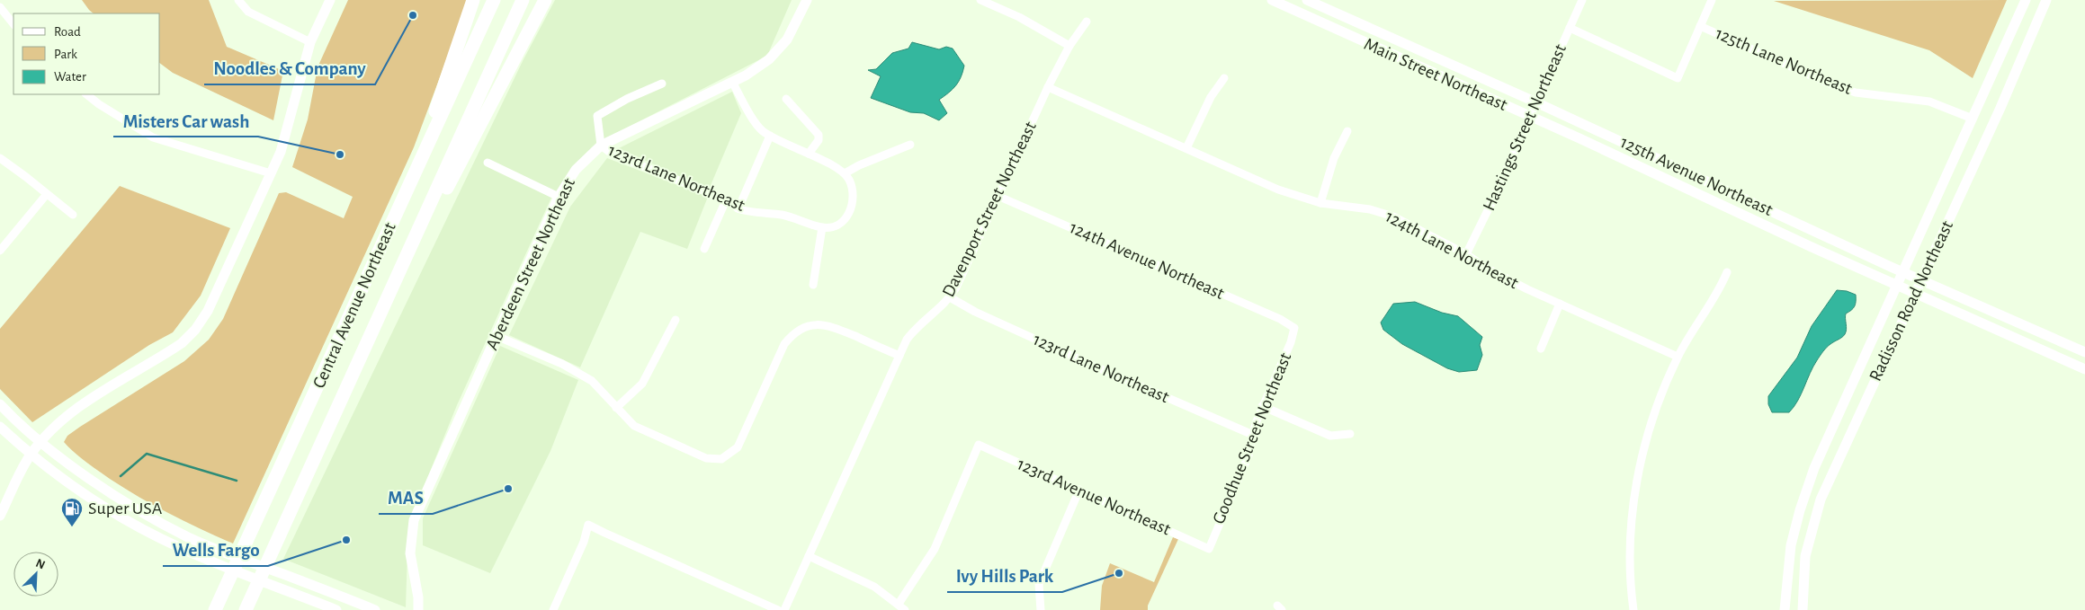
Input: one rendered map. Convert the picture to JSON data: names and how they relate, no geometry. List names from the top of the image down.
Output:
{
  "streets": {
    "highway": ["Central Avenue Northeast"],
    "street": [
      "125th Lane Northeast",
      "Main Street Northeast",
      "Hastings Street Northeast",
      "125th Avenue Northeast",
      "123rd Lane Northeast",
      "Davenport Street Northeast",
      "124th Lane Northeast",
      "124th Avenue Northeast",
      "Aberdeen Street Northeast",
      "Radisson Road Northeast",
      "Goodhue Street Northeast",
      "123rd Avenue Northeast"
    ]
  },
  "crossings": [
    ["125th Lane Northeast", "Radisson Road Northeast"],
    ["Main Street Northeast", "Hastings Street Northeast"],
    ["Main Street Northeast", "125th Avenue Northeast"],
    ["Hastings Street Northeast", "125th Avenue Northeast"],
    ["Hastings Street Northeast", "124th Lane Northeast"],
    ["125th Avenue Northeast", "Radisson Road Northeast"],
    ["123rd Lane Northeast", "Davenport Street Northeast"],
    ["123rd Lane Northeast", "Aberdeen Street Northeast"],
    ["123rd Lane Northeast", "Goodhue Street Northeast"],
    ["Davenport Street Northeast", "124th Lane Northeast"],
    ["Davenport Street Northeast", "124th Avenue Northeast"],
    ["124th Avenue Northeast", "Goodhue Street Northeast"],
    ["Goodhue Street Northeast", "123rd Avenue Northeast"]
  ],
  "places": {
    "other": [
      "Noodles & Company",
      "Misters Car wash",
      "MAS",
      "Wells Fargo",
      "Ivy Hills Park"
    ],
    "fuel station": ["Super USA"]
  },
  "legend": ["Road", "Park", "Water"],
  "north": "top right"
}
